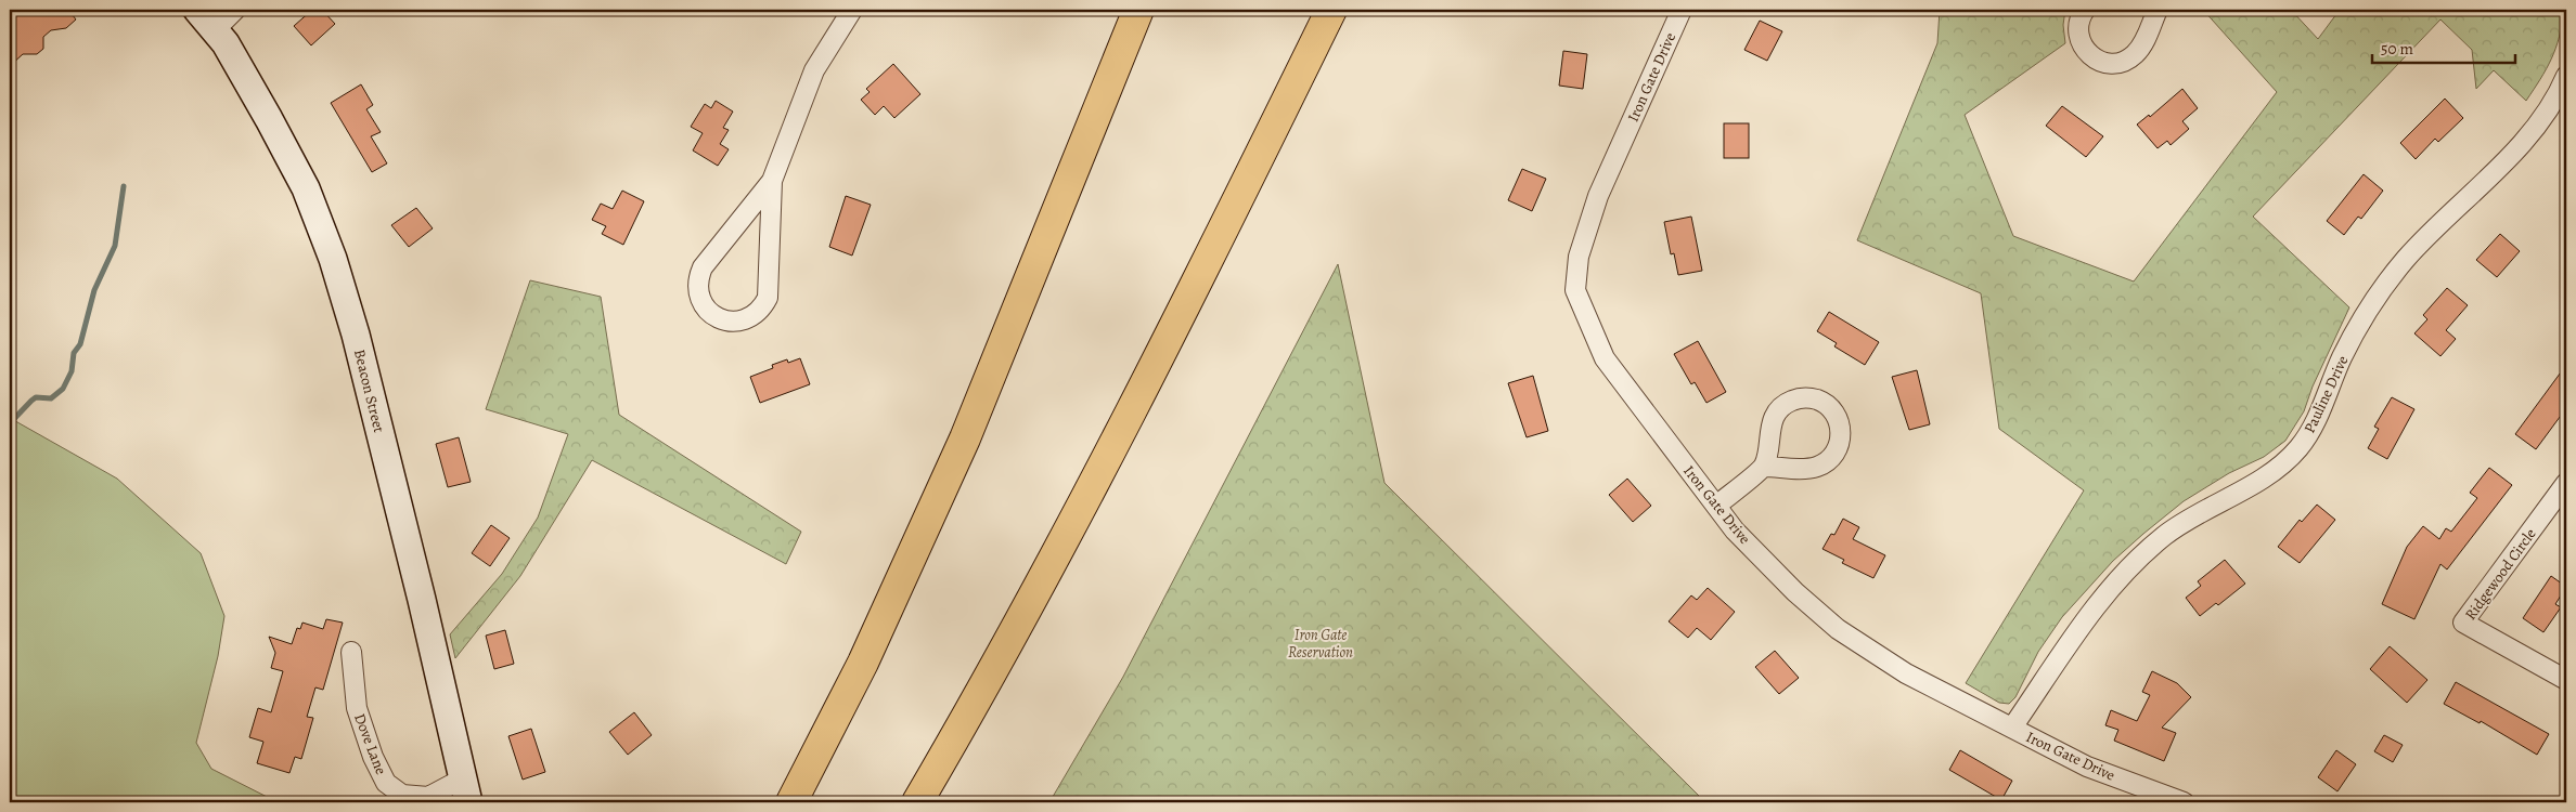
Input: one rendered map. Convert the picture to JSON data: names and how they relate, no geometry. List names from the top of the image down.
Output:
{
  "streets": {
    "main road": ["Beacon Street"],
    "street": [
      "Iron Gate Drive",
      "Pauline Drive",
      "Ridgewood Circle",
      "Dove Lane"
    ]
  },
  "crossings": [
    ["Iron Gate Drive", "Pauline Drive"],
    ["Beacon Street", "Dove Lane"]
  ],
  "parks": ["Iron Gate Reservation"],
  "scale_bar": "50 m"
}
